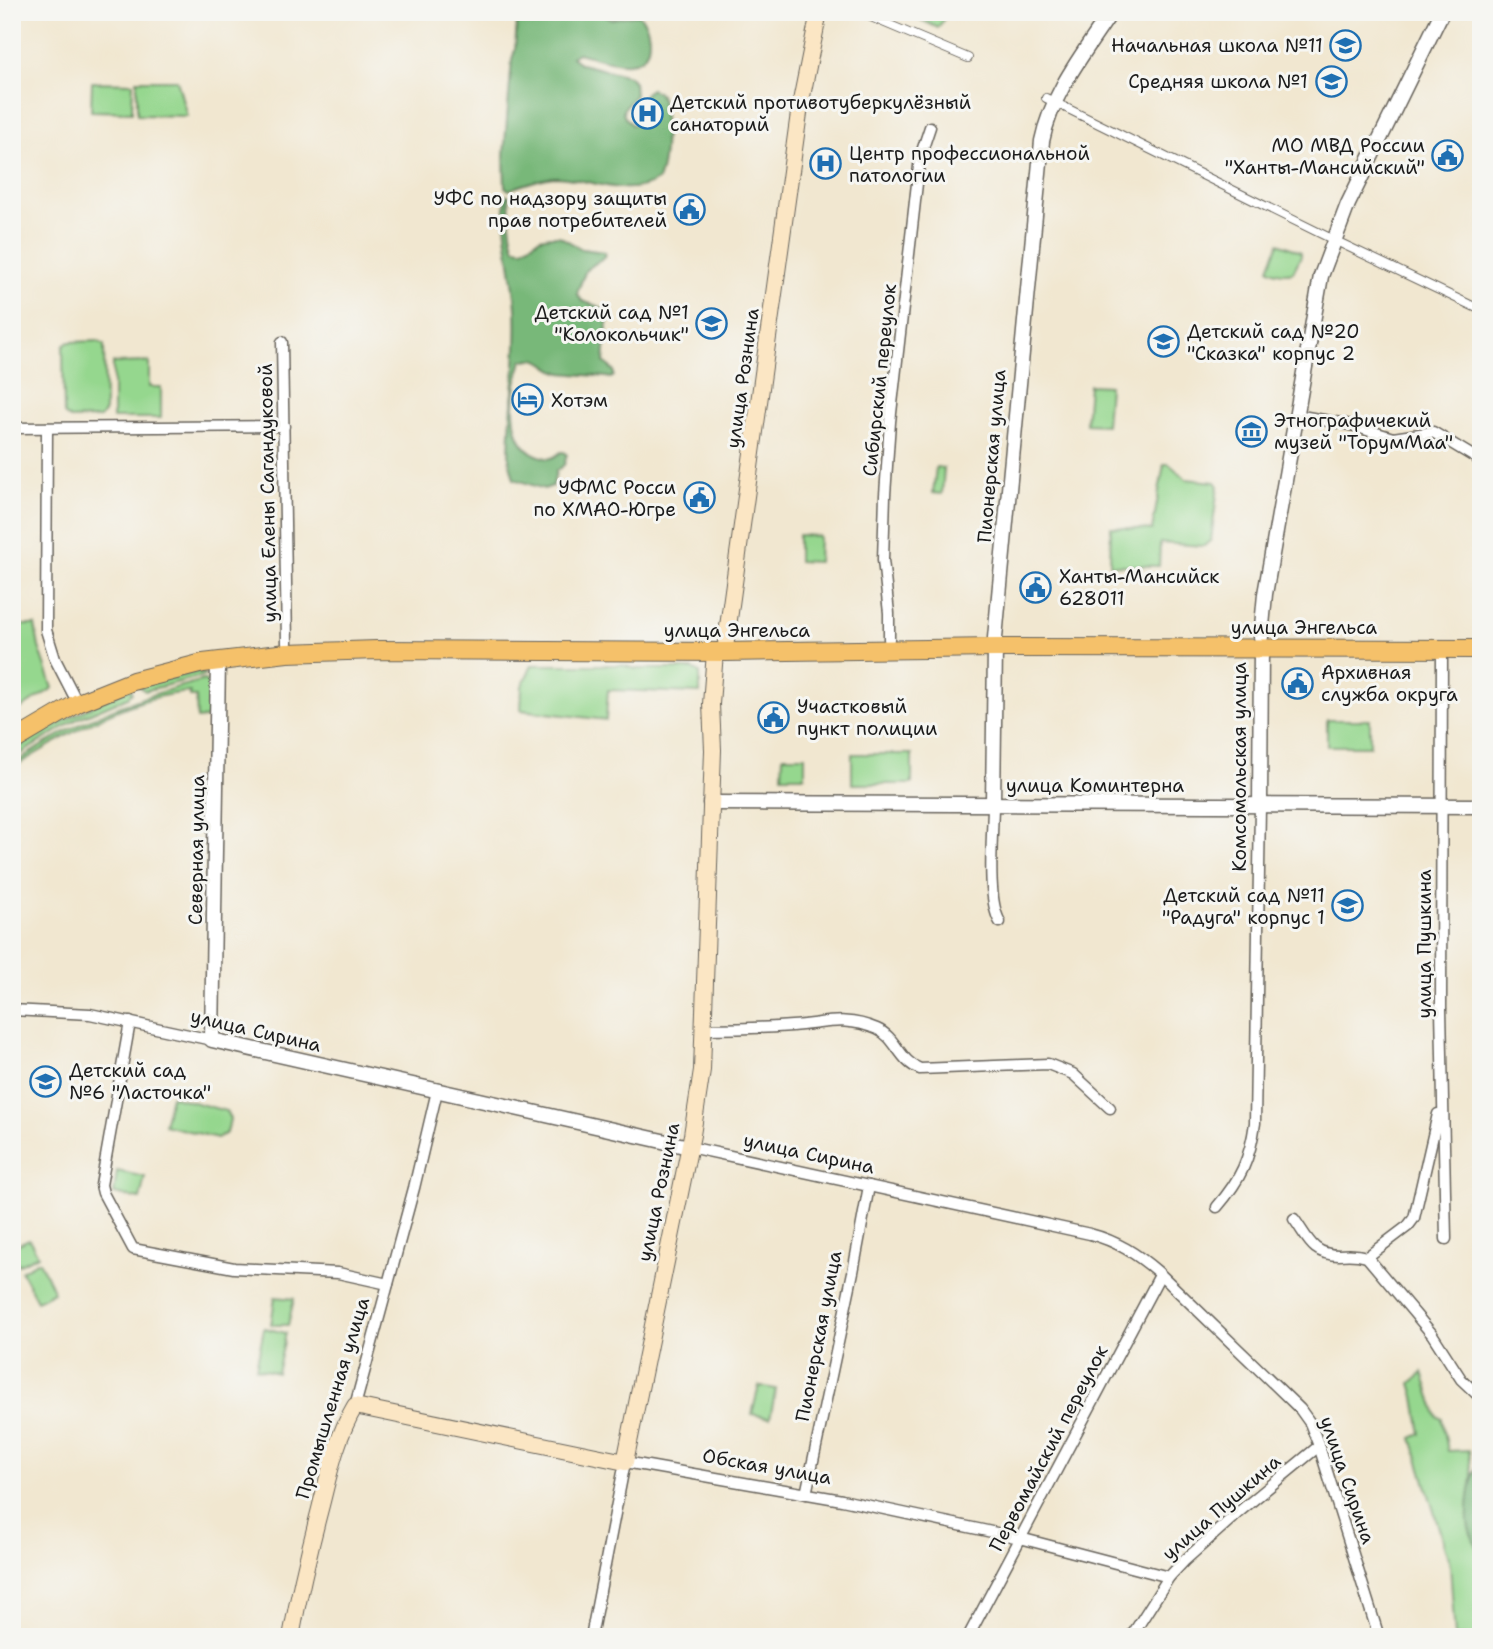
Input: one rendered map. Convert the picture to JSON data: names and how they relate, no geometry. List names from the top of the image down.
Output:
{
  "streets": {
    "main road": [
      "улица Рознина",
      "улица Энгельса",
      "Промышленная улица",
      "Обская улица"
    ],
    "street": [
      "Сибирский переулок",
      "Пионерская улица",
      "улица Елены Сагандуковой",
      "Комсомольская улица",
      "улица Коминтерна",
      "Северная улица",
      "улица Пушкина",
      "улица Сирина",
      "Первомайский переулок"
    ]
  },
  "crossings": [
    ["улица Рознина", "улица Энгельса"],
    ["улица Рознина", "улица Коминтерна"],
    ["улица Рознина", "улица Сирина"],
    ["улица Рознина", "Обская улица"],
    ["Сибирский переулок", "улица Энгельса"],
    ["Пионерская улица", "улица Энгельса"],
    ["Пионерская улица", "улица Коминтерна"],
    ["Пионерская улица", "улица Сирина"],
    ["Пионерская улица", "Обская улица"],
    ["улица Елены Сагандуковой", "улица Энгельса"],
    ["улица Энгельса", "Комсомольская улица"],
    ["улица Энгельса", "Северная улица"],
    ["улица Энгельса", "улица Пушкина"],
    ["Комсомольская улица", "улица Коминтерна"],
    ["улица Коминтерна", "улица Пушкина"],
    ["Северная улица", "улица Сирина"],
    ["улица Пушкина", "улица Сирина"],
    ["улица Пушкина", "Обская улица"],
    ["улица Сирина", "Промышленная улица"],
    ["улица Сирина", "Первомайский переулок"],
    ["Промышленная улица", "Обская улица"],
    ["Первомайский переулок", "Обская улица"]
  ],
  "places": {
    "school or university": [
      "Начальная школа №11",
      "Средняя школа №1",
      "Детский сад №1 \"Колокольчик\"",
      "Детский сад №20 \"Сказка\" корпус 2",
      "Детский сад №11 \"Радуга\" корпус 1",
      "Детский сад №6 \"Ласточка\""
    ],
    "hospital": ["Детский противотуберкулёзный санаторий", "Центр профессиональной патологии"],
    "public building": [
      "МО МВД России \"Ханты-Мансийский\"",
      "УФС по надзору защиты прав потребителей",
      "УФМС Росси по ХМАО-Югре",
      "Ханты-Мансийск 628011",
      "Архивная служба округа",
      "Участковый пункт полиции"
    ],
    "hotel": ["Хотэм"],
    "museum": ["Этнографичекий музей \"ТорумМаа\""]
  }
}
